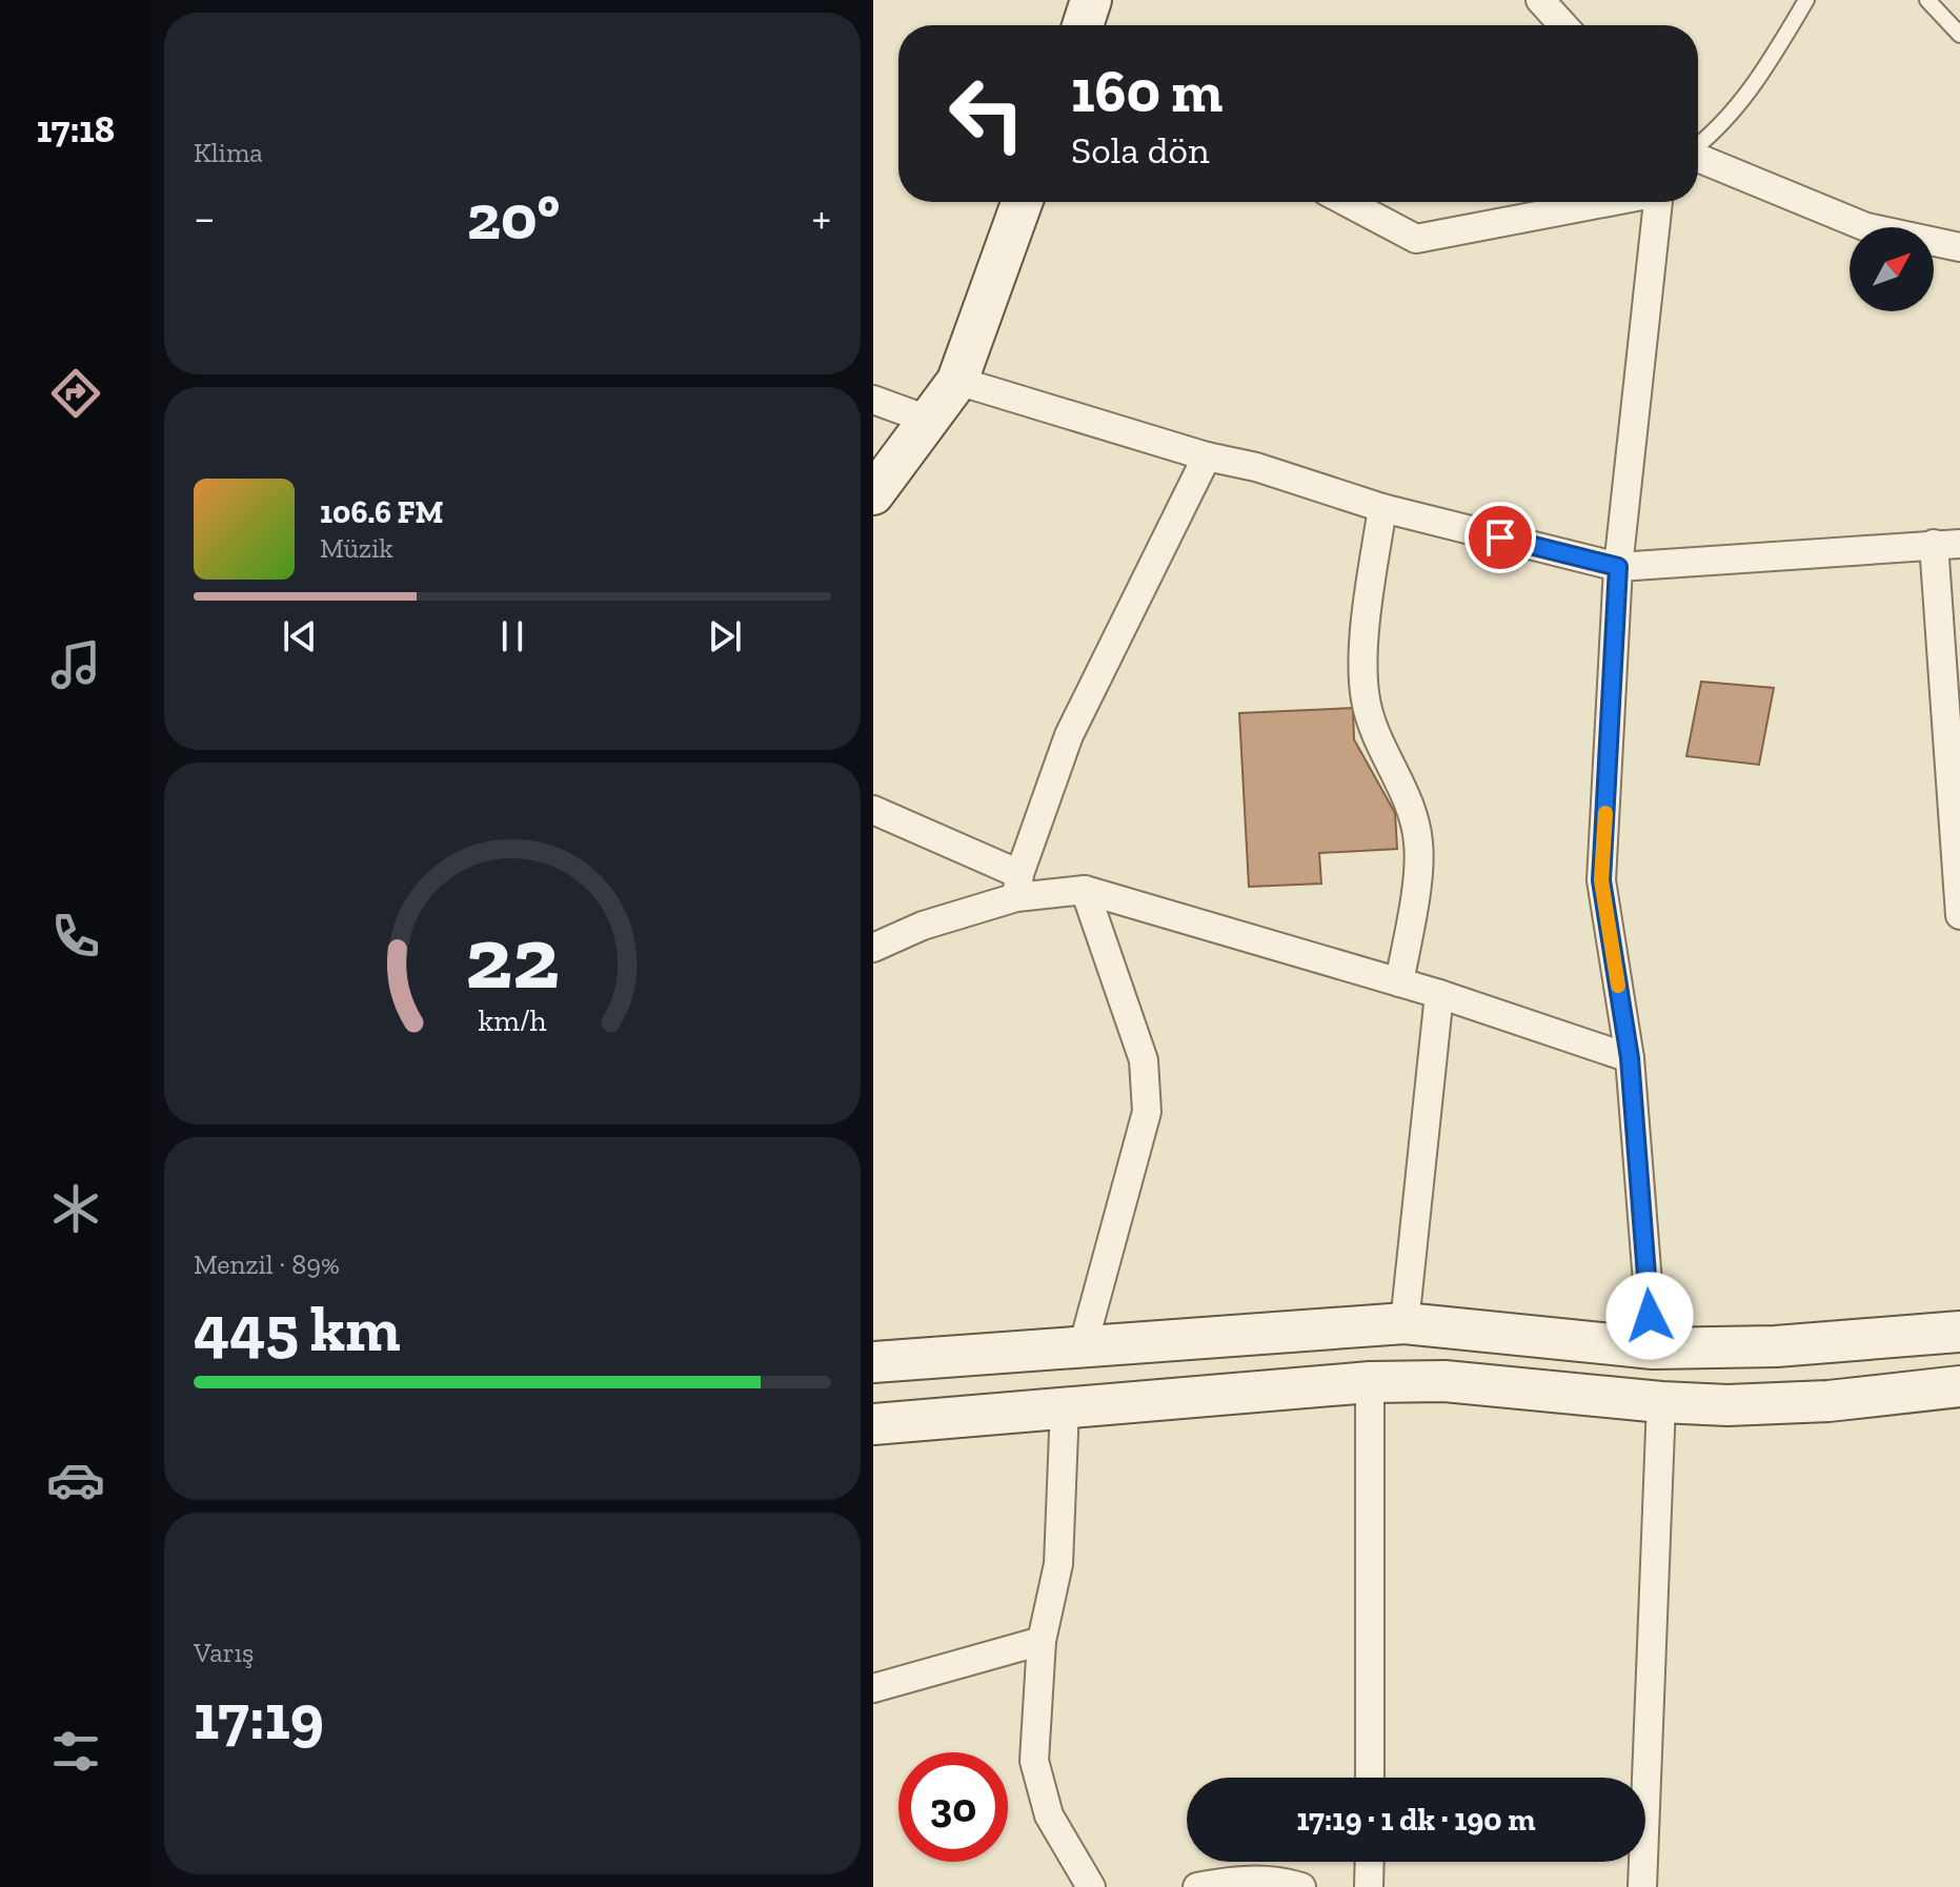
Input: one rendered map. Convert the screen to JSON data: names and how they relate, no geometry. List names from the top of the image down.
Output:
{
  "north": "top right",
  "page": {
    "tabs": "17:18",
    "tile": [
      "Klima",
      ["Menzil · 89%", "445 km"],
      ["Varış", "17:19"]
    ],
    "turn": ["160 m", "Sola dön"],
    "heat": ["−", "20°", "+"],
    "song": ["106.6 FM", "Müzik"],
    "limit": "30",
    "trip": "17:19 · 1 dk · 190 m",
    "gauge": ["22", "km/h"]
  }
}
